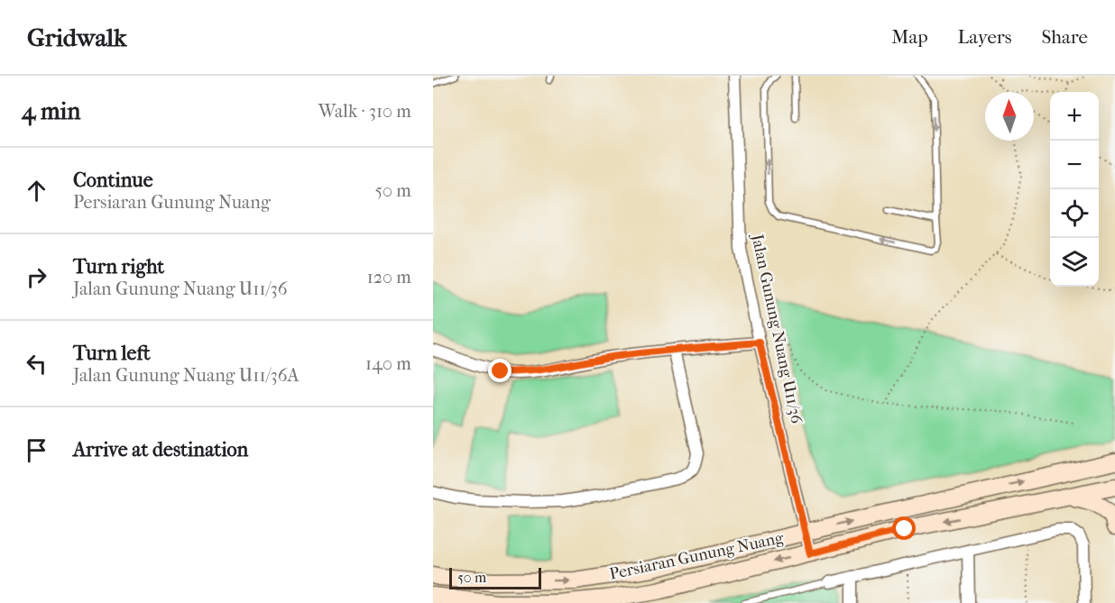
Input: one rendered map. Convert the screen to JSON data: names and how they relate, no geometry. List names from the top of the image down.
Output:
{
  "streets": {
    "street": ["Jalan Gunung Nuang U11/36", "Persiaran Gunung Nuang"]
  },
  "crossings": [
    ["Jalan Gunung Nuang U11/36", "Persiaran Gunung Nuang"]
  ],
  "scale_bar": "50 m",
  "north": "top",
  "page": {
    "header": "Gridwalk",
    "nav": ["Map", "Layers", "Share"],
    "heading": ["4 min", "Walk · 310 m"],
    "map_buttons": ["+", "−"],
    "list": [
      ["Continue", "Persiaran Gunung Nuang", "50 m"],
      ["Turn right", "Jalan Gunung Nuang U11/36", "120 m"],
      ["Turn left", "Jalan Gunung Nuang U11/36A", "140 m"],
      "Arrive at destination"
    ],
    "scale": "50 m"
  }
}
